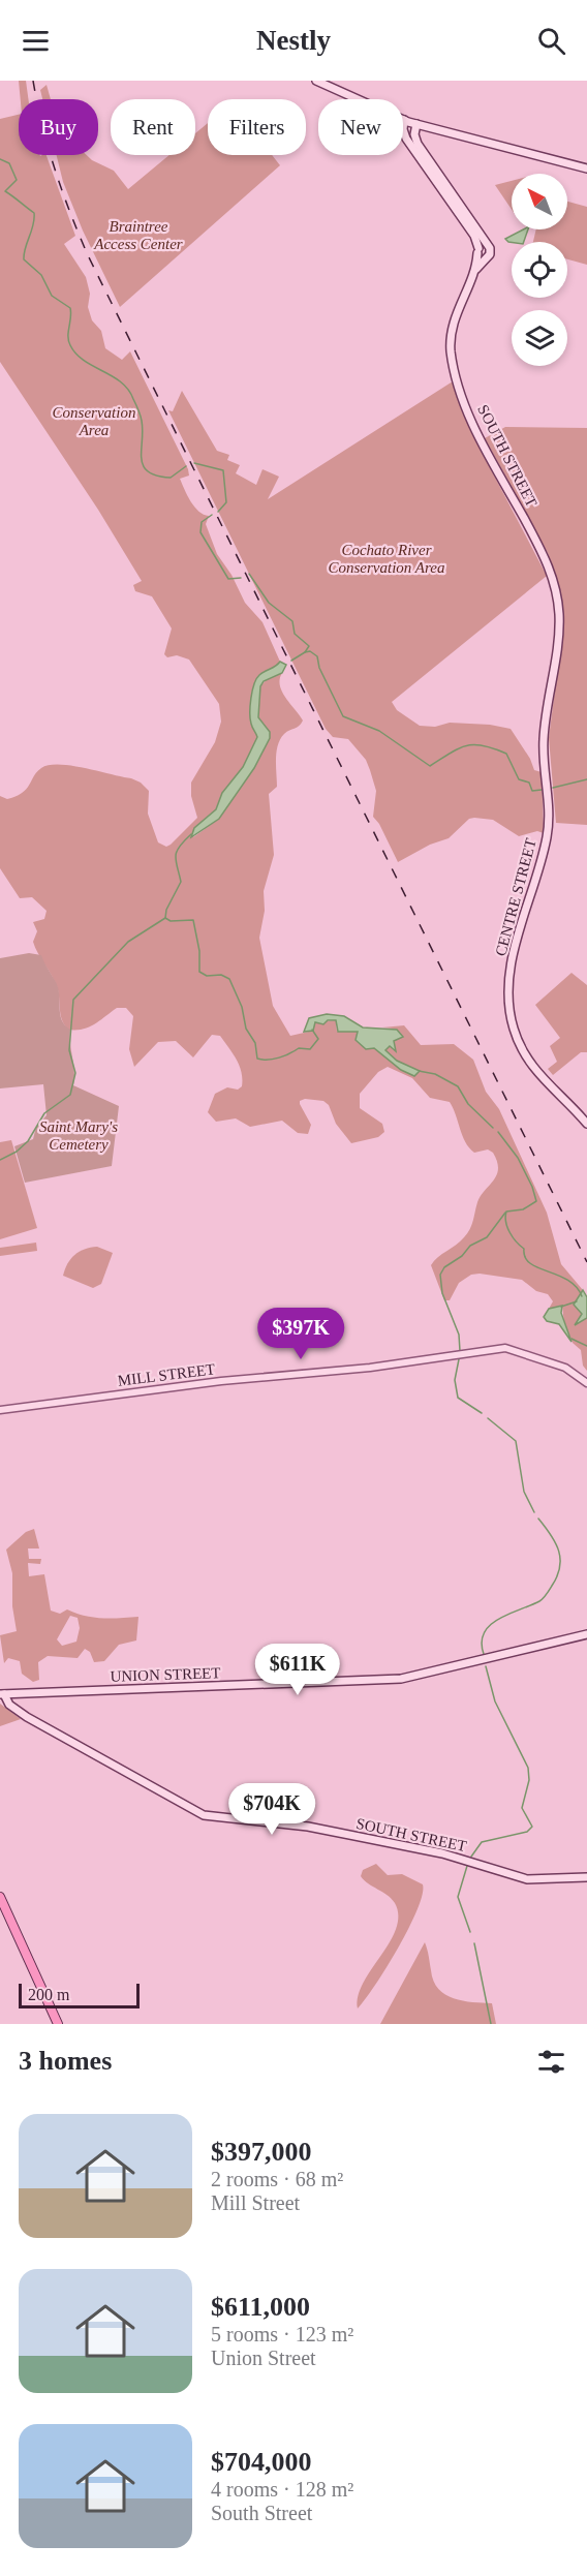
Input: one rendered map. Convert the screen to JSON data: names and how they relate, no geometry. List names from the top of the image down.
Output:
{
  "streets": {
    "main road": ["SOUTH STREET", "CENTRE STREET", "UNION STREET"],
    "street": ["MILL STREET"]
  },
  "crossings": [
    ["SOUTH STREET", "CENTRE STREET"],
    ["SOUTH STREET", "UNION STREET"]
  ],
  "parks": [
    "Braintree Access Center",
    "Conservation Area",
    "Cochato River Conservation Area",
    "Saint Mary's Cemetery"
  ],
  "scale_bar": "200 m",
  "north": "top left",
  "page": {
    "header": "Nestly",
    "chip": [
      "Buy",
      "Rent",
      "Filters",
      "New"
    ],
    "price": ["$397K", "$611K", "$704K"],
    "scale": "200 m",
    "heading": "3 homes",
    "list": [
      {
        "name": "$397,000",
        "note": "2 rooms · 68 m² · Mill Street"
      },
      {
        "name": "$611,000",
        "note": "5 rooms · 123 m² · Union Street"
      },
      {
        "name": "$704,000",
        "note": "4 rooms · 128 m² · South Street"
      }
    ]
  }
}
